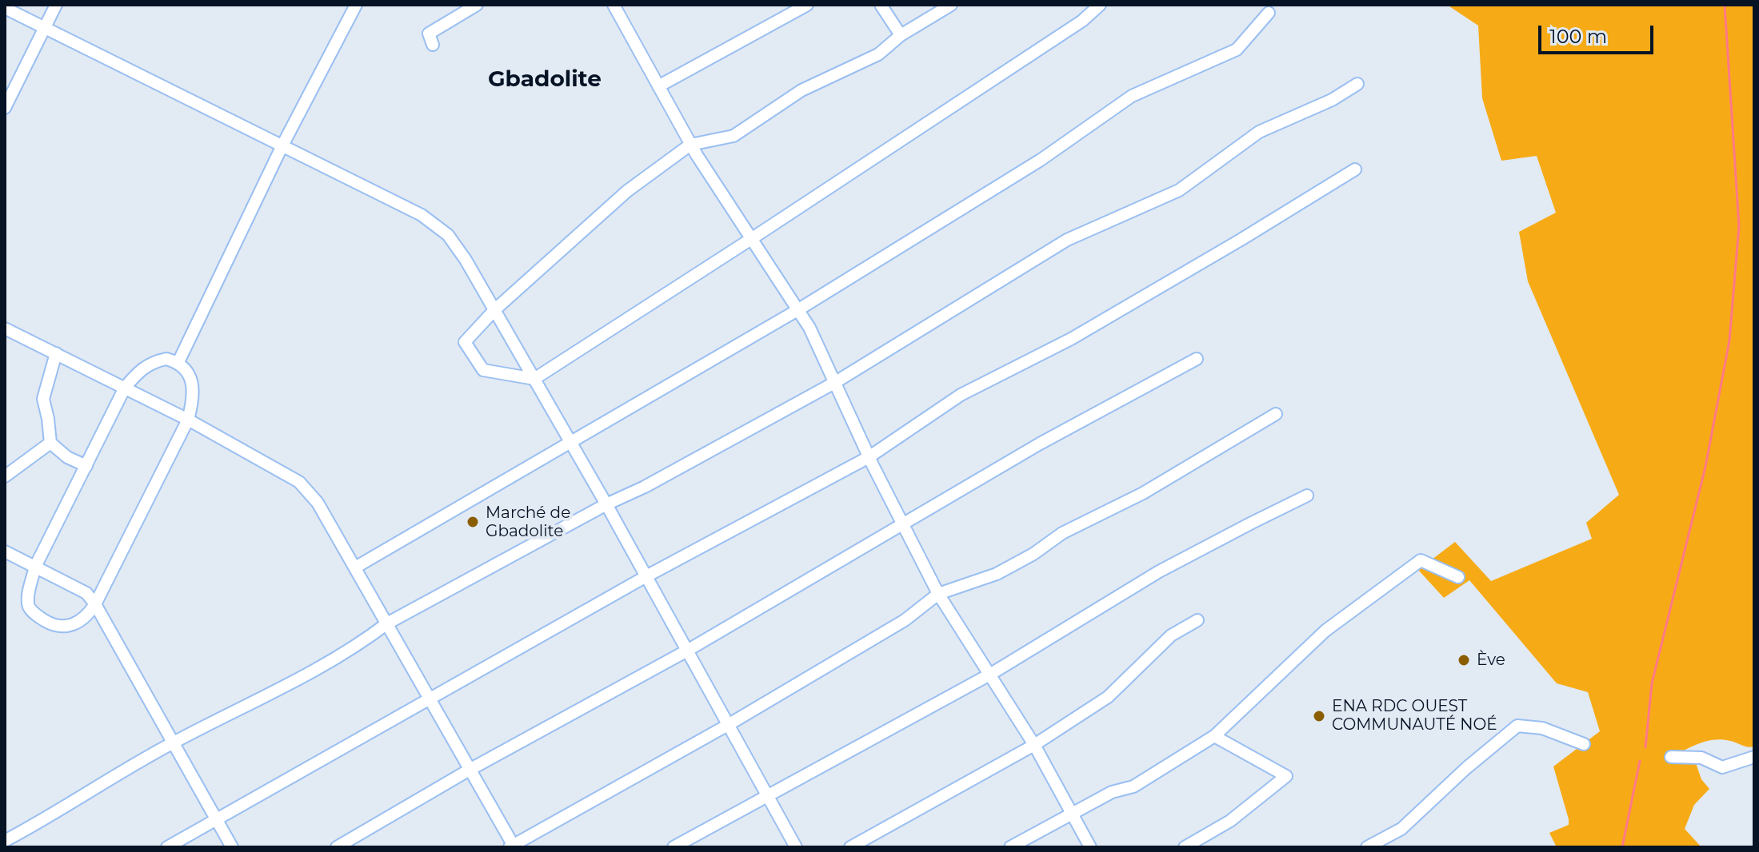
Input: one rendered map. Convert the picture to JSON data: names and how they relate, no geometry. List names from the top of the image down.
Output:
{
  "districts": ["Gbadolite"],
  "places": ["Marché de Gbadolite", "Ève", "ENA RDC OUEST COMMUNAUTÉ NOÉ"],
  "scale_bar": "100 m"
}
